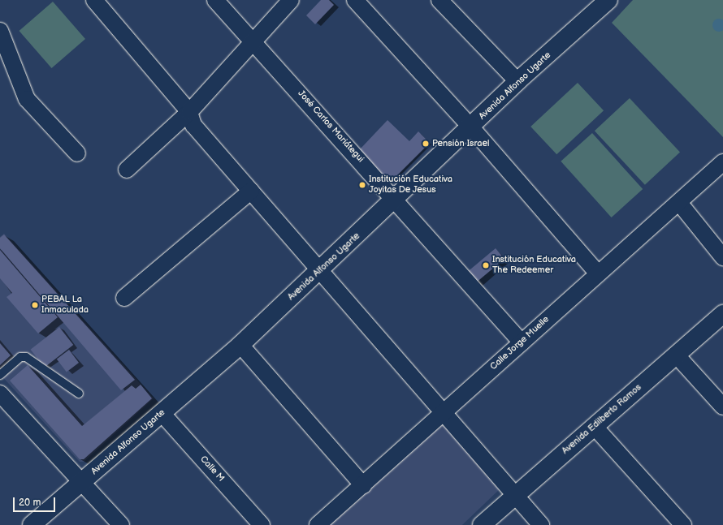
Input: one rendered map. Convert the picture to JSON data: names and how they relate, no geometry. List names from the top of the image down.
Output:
{
  "streets": {
    "street": [
      "Avenida Alfonso Ugarte",
      "José Carlos Mariátegui",
      "Calle Jorge Muelle",
      "Avenida Edilberto Ramos",
      "Calle M"
    ]
  },
  "crossings": [
    ["Avenida Alfonso Ugarte", "José Carlos Mariátegui"],
    ["Avenida Alfonso Ugarte", "Calle M"],
    ["José Carlos Mariátegui", "Calle Jorge Muelle"]
  ],
  "places": [
    "Pensión Israel",
    "Institución Educativa Joyitas De Jesus",
    "Institución Educativa The Redeemer",
    "PEBAL La Inmaculada"
  ],
  "scale_bar": "20 m"
}
